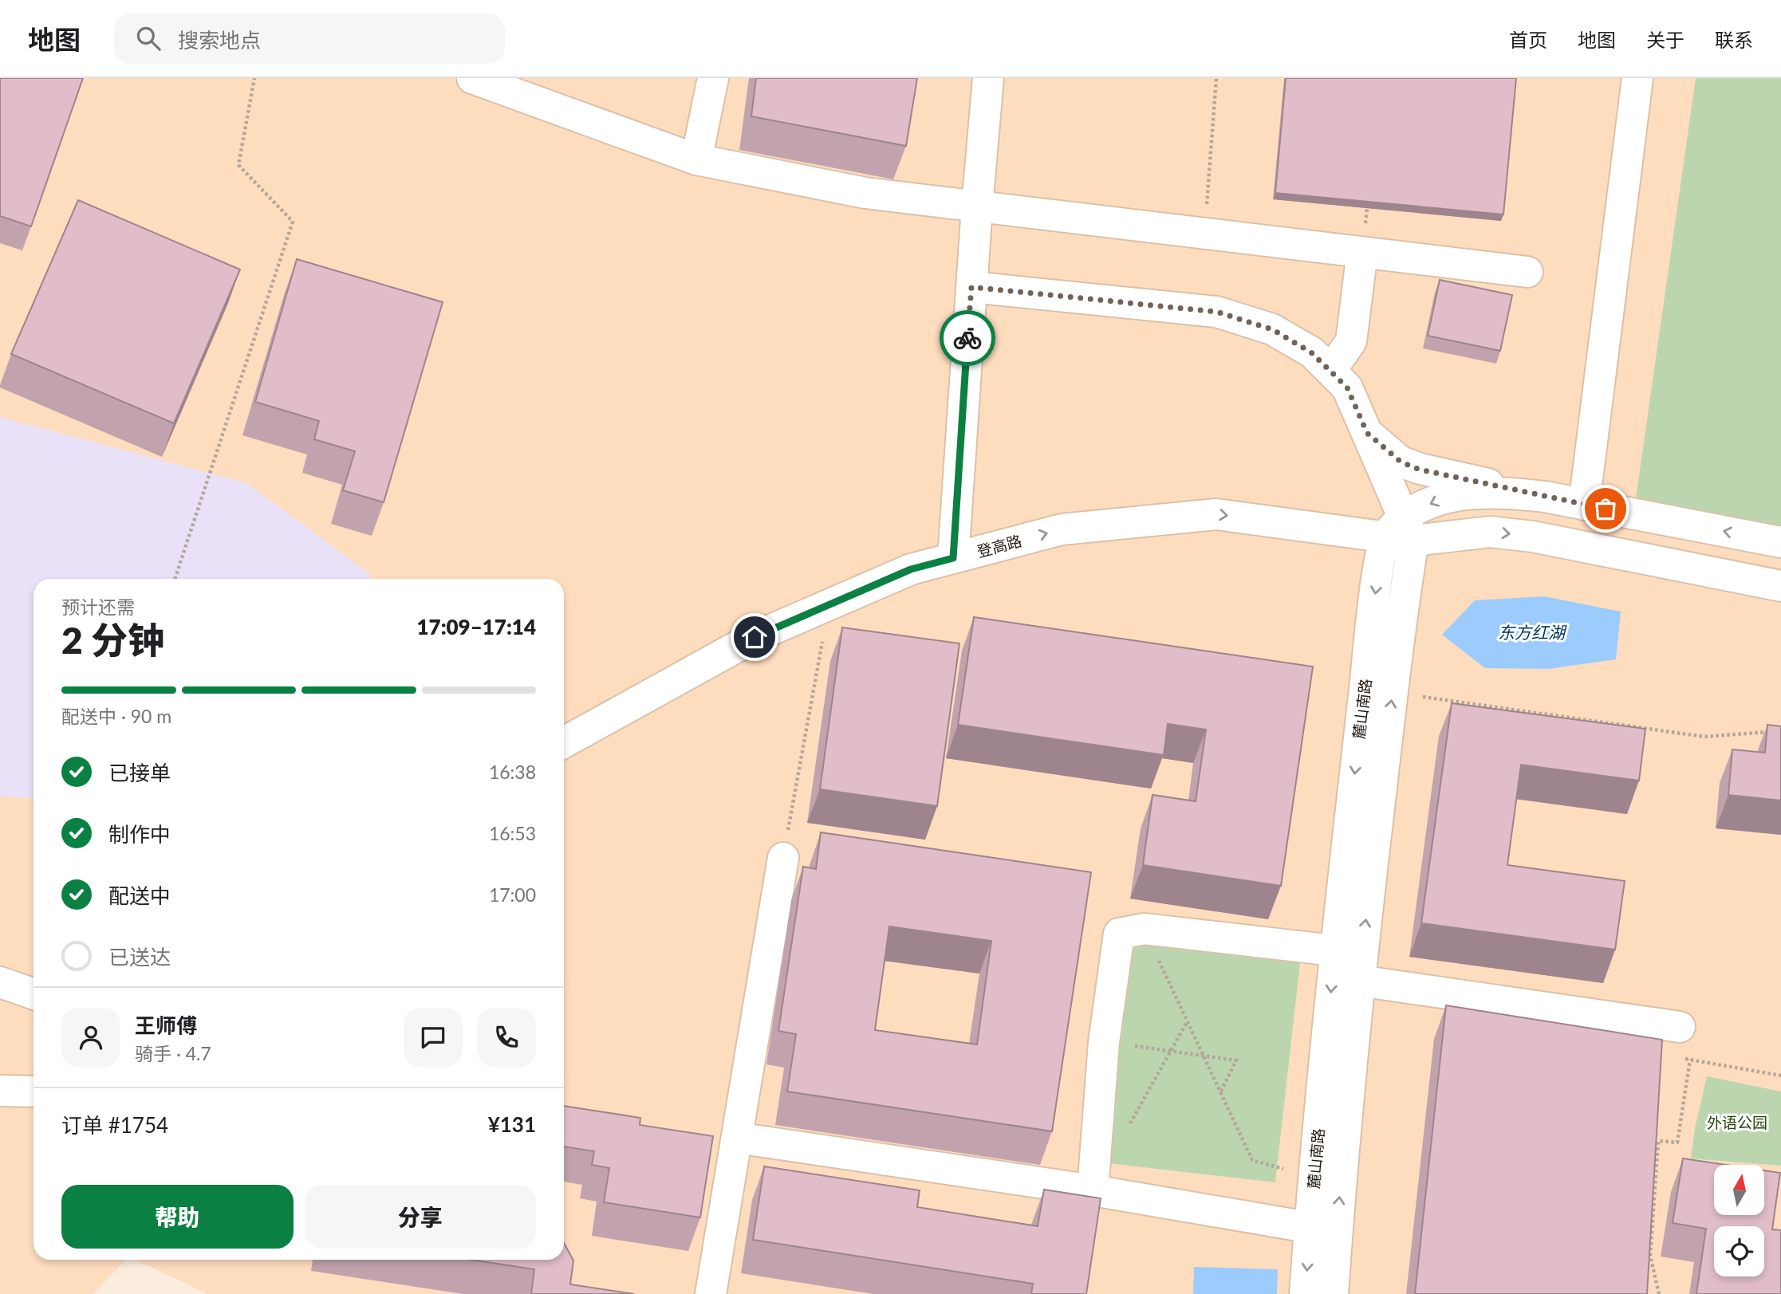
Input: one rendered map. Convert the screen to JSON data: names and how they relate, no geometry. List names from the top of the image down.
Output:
{
  "streets": {
    "street": ["登高路", "麓山南路"]
  },
  "crossings": [
    ["登高路", "麓山南路"]
  ],
  "water": ["东方红湖"],
  "parks": ["外语公园"],
  "north": "top",
  "page": {
    "header": "地图",
    "search": "搜索地点",
    "nav": [
      "首页",
      "地图",
      "关于",
      "联系"
    ],
    "heading": ["2 分钟", "预计还需", "17:09–17:14"],
    "panel": [
      "王师傅",
      "骑手 · 4.7",
      "订单 #1754",
      "¥131"
    ],
    "bar": "配送中 · 90 m",
    "list": [
      ["已接单", "16:38"],
      ["制作中", "16:53"],
      ["配送中", "17:00"],
      "已送达"
    ],
    "buttons": ["帮助", "分享"]
  }
}
